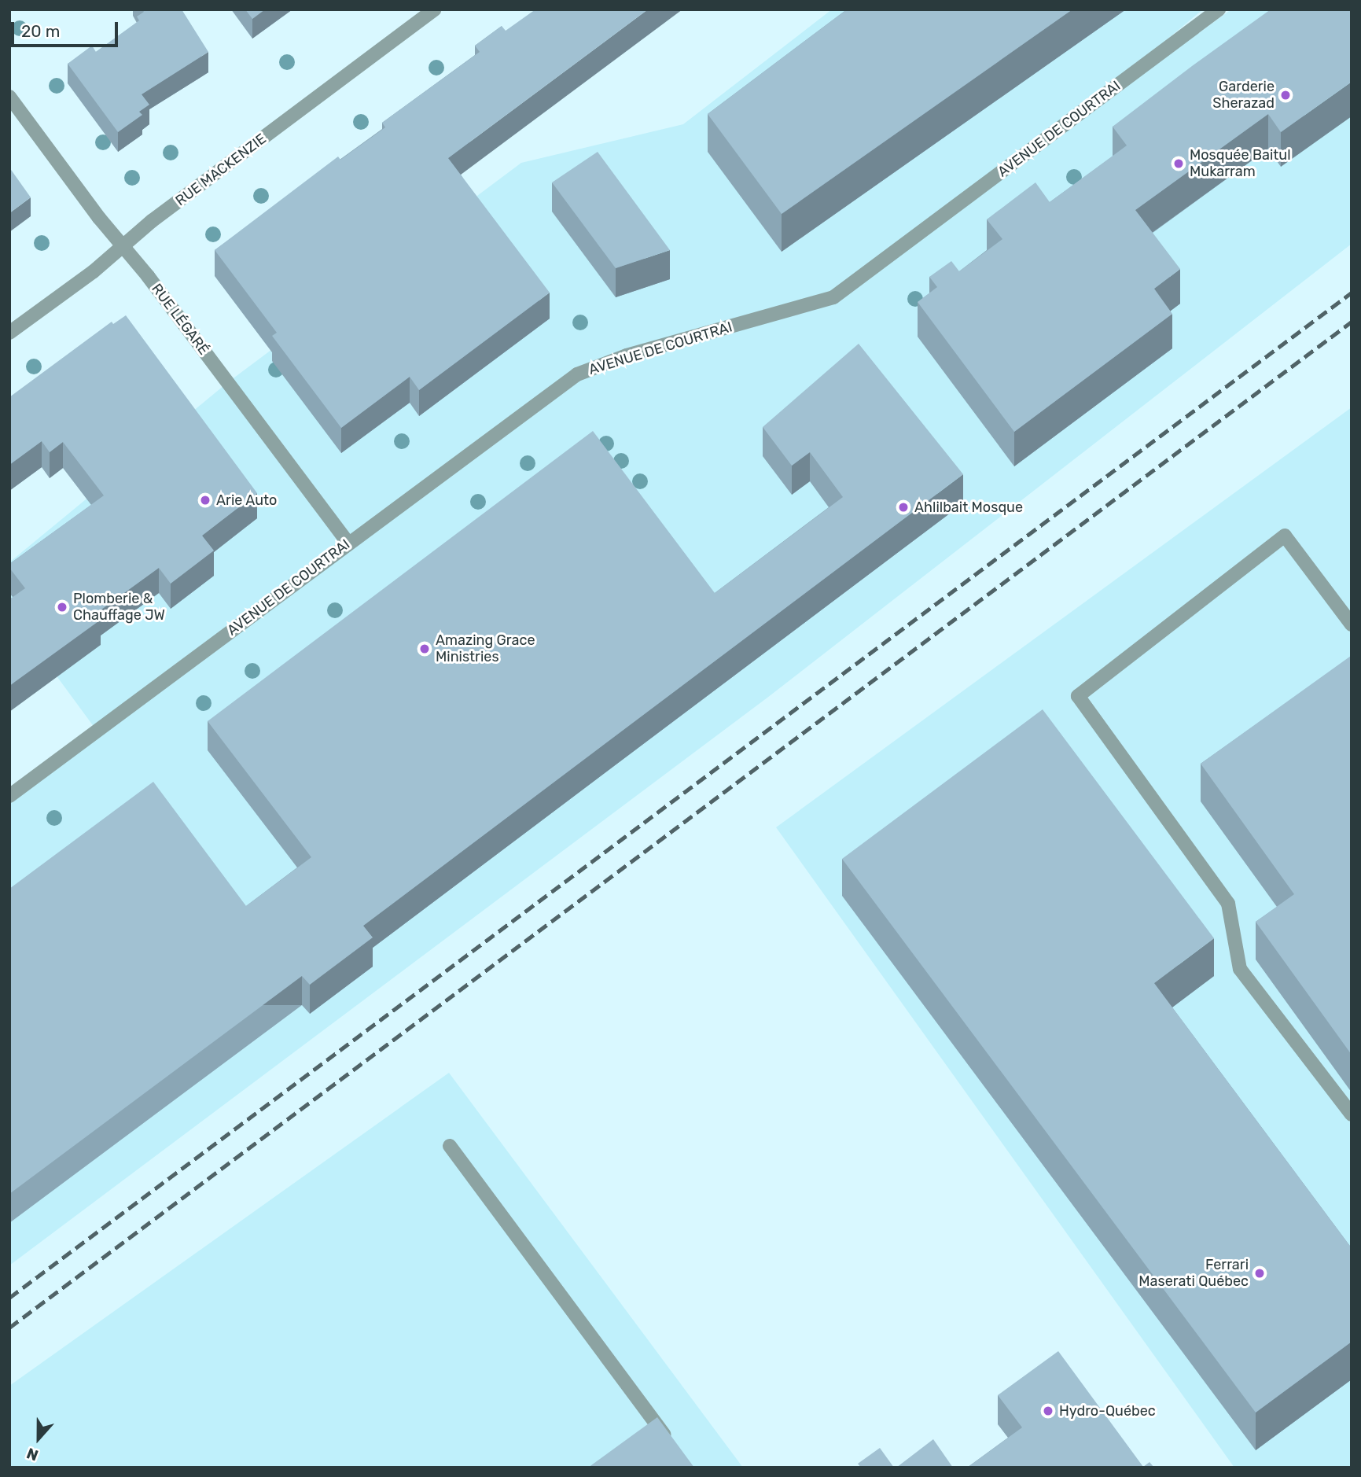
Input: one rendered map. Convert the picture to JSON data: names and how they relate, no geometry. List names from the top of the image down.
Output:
{
  "streets": {
    "street": ["AVENUE DE COURTRAI", "RUE MACKENZIE", "RUE LÉGARÉ"]
  },
  "crossings": [
    ["AVENUE DE COURTRAI", "RUE LÉGARÉ"],
    ["RUE MACKENZIE", "RUE LÉGARÉ"]
  ],
  "places": [
    "Garderie Sherazad",
    "Mosquée Baitul Mukarram",
    "Arie Auto",
    "Ahlilbait Mosque",
    "Plomberie & Chauffage JW",
    "Amazing Grace Ministries",
    "Ferrari Maserati Québec",
    "Hydro-Québec"
  ],
  "scale_bar": "20 m",
  "north": "bottom"
}
